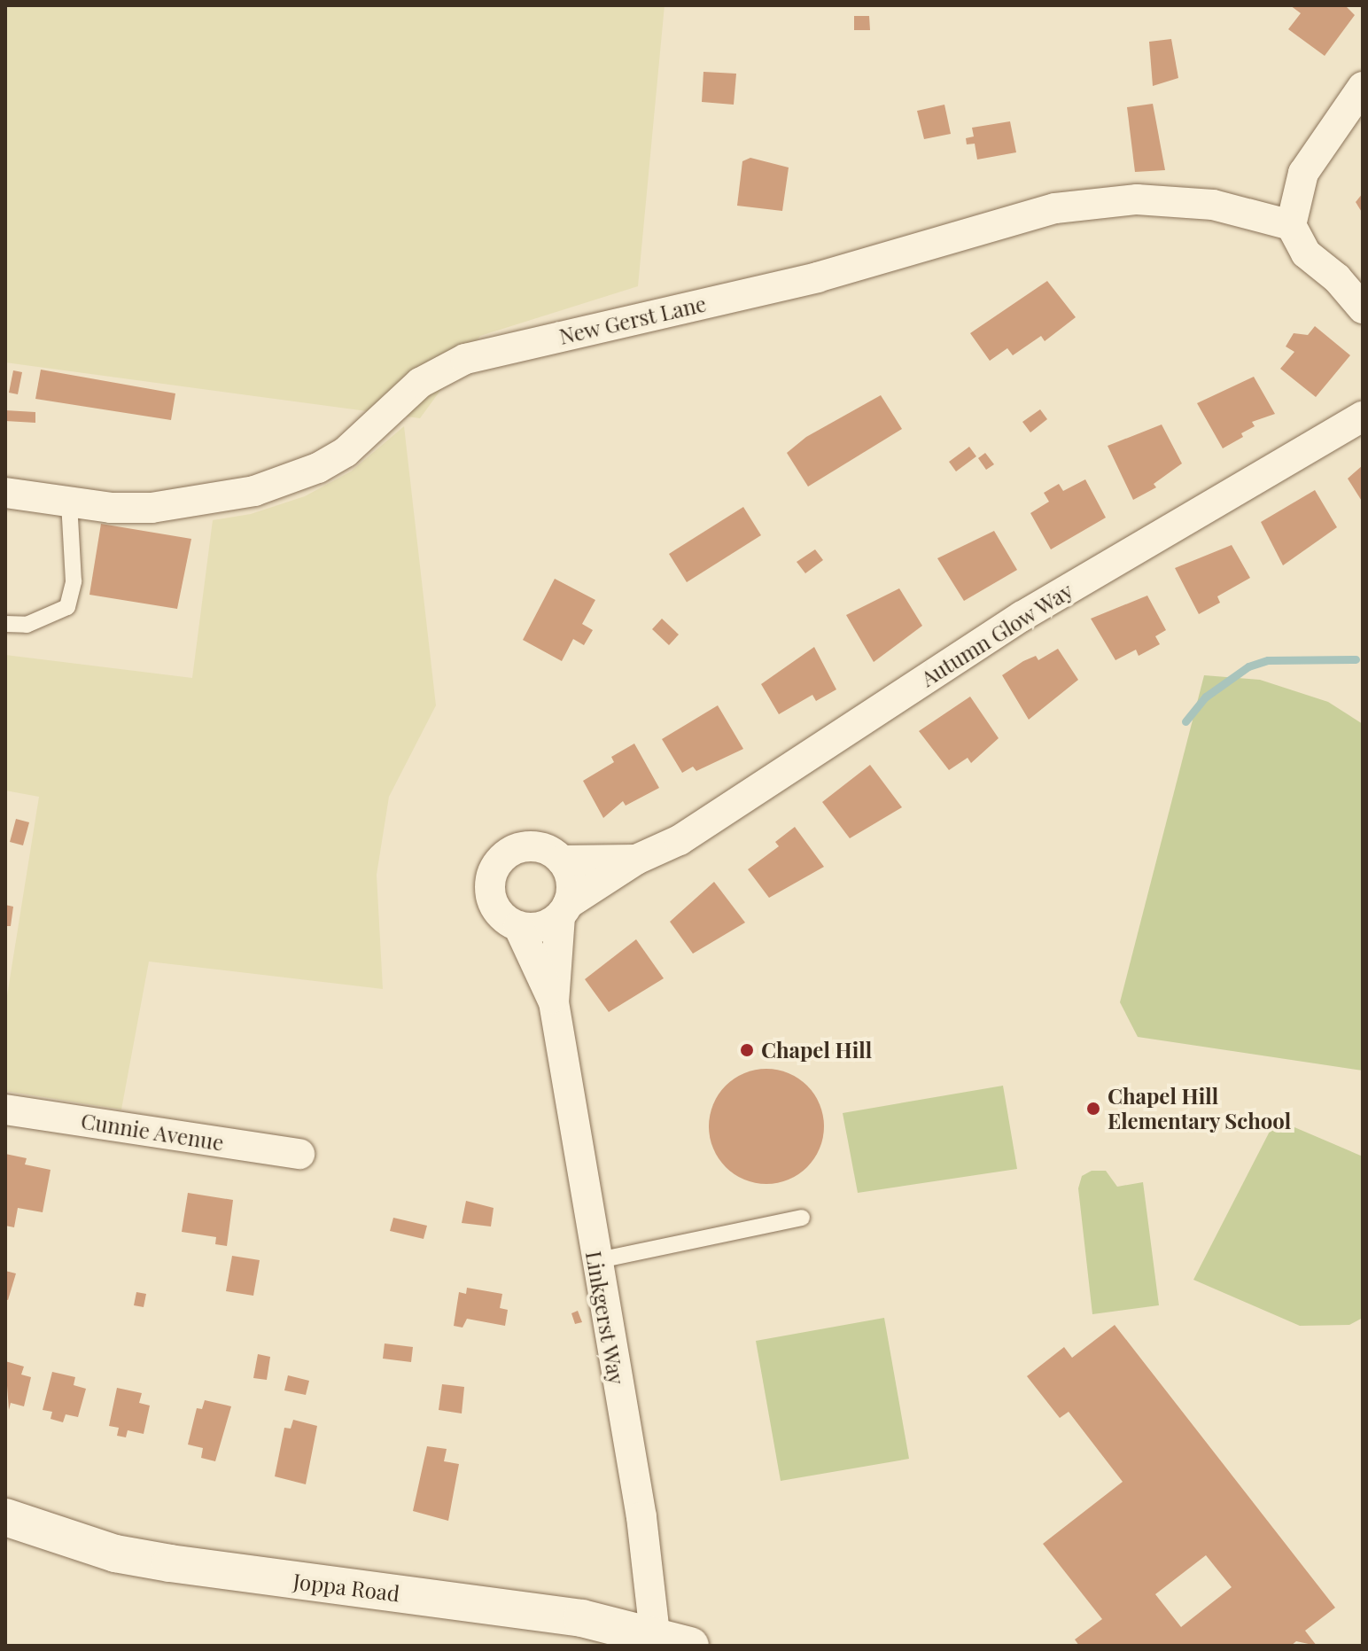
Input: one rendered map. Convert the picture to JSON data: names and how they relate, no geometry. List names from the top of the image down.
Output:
{
  "streets": {
    "street": [
      "New Gerst Lane",
      "Autumn Glow Way",
      "Cunnie Avenue",
      "Linkgerst Way",
      "Joppa Road"
    ]
  },
  "crossings": [
    ["Autumn Glow Way", "Linkgerst Way"],
    ["Linkgerst Way", "Joppa Road"]
  ],
  "places": ["Chapel Hill", "Chapel Hill Elementary School"]
}
